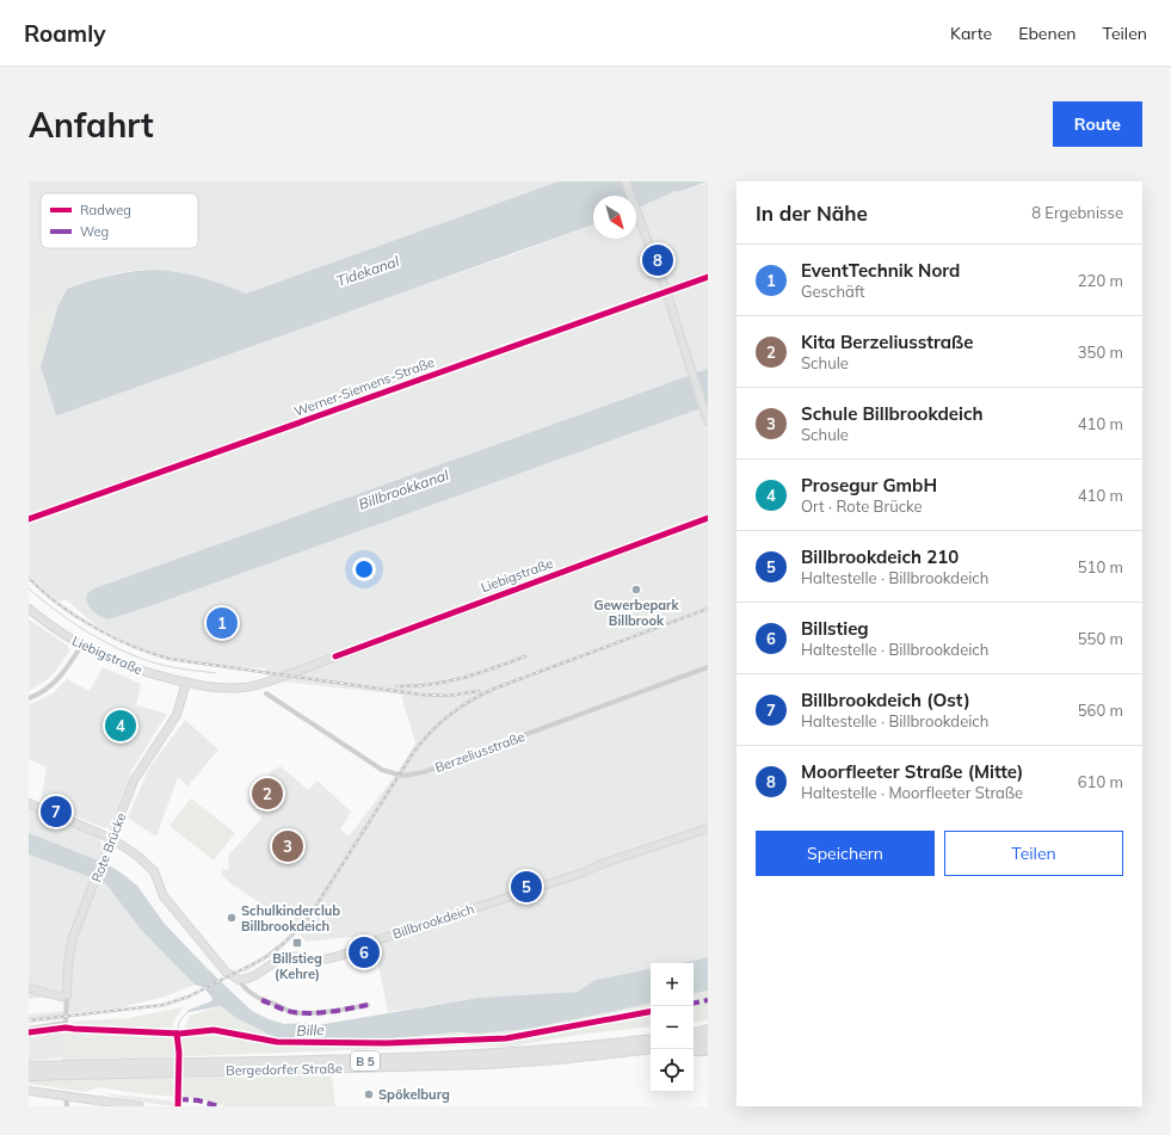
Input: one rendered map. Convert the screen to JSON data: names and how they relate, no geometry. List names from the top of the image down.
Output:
{
  "streets": {
    "highway": ["B 5", "Bergedorfer Straße"],
    "street": [
      "Werner-Siemens-Straße",
      "Liebigstraße",
      "Berzeliusstraße",
      "Rote Brücke",
      "Billbrookdeich"
    ]
  },
  "crossings": [
    ["Liebigstraße", "Rote Brücke"]
  ],
  "water": ["Tidekanal", "Billbrookkanal", "Bille"],
  "places": {
    "other": ["Gewerbepark Billbrook", "Schulkinderclub Billbrookdeich", "Spökelburg"],
    "transit": ["Billstieg (Kehre)"]
  },
  "legend": ["Radweg", "Weg"],
  "north": "bottom right",
  "page": {
    "header": "Roamly",
    "nav": ["Karte", "Ebenen", "Teilen"],
    "buttons": [
      "Route",
      ["Speichern", "Teilen"]
    ],
    "title": "Anfahrt",
    "heading": ["In der Nähe", "8 Ergebnisse"],
    "pins": [
      "8",
      "1",
      "4",
      "2",
      "7",
      "3",
      "5",
      "6"
    ],
    "list": [
      {
        "mark": "1",
        "name": "EventTechnik Nord",
        "note": "Geschäft",
        "value": "220 m"
      },
      {
        "mark": "2",
        "name": "Kita Berzeliusstraße",
        "note": "Schule",
        "value": "350 m"
      },
      {
        "mark": "3",
        "name": "Schule Billbrookdeich",
        "note": "Schule",
        "value": "410 m"
      },
      {
        "mark": "4",
        "name": "Prosegur GmbH",
        "note": "Ort · Rote Brücke",
        "value": "410 m"
      },
      {
        "mark": "5",
        "name": "Billbrookdeich 210",
        "note": "Haltestelle · Billbrookdeich",
        "value": "510 m"
      },
      {
        "mark": "6",
        "name": "Billstieg",
        "note": "Haltestelle · Billbrookdeich",
        "value": "550 m"
      },
      {
        "mark": "7",
        "name": "Billbrookdeich (Ost)",
        "note": "Haltestelle · Billbrookdeich",
        "value": "560 m"
      },
      {
        "mark": "8",
        "name": "Moorfleeter Straße (Mitte)",
        "note": "Haltestelle · Moorfleeter Straße",
        "value": "610 m"
      }
    ],
    "map_buttons": ["+", "−"]
  }
}
